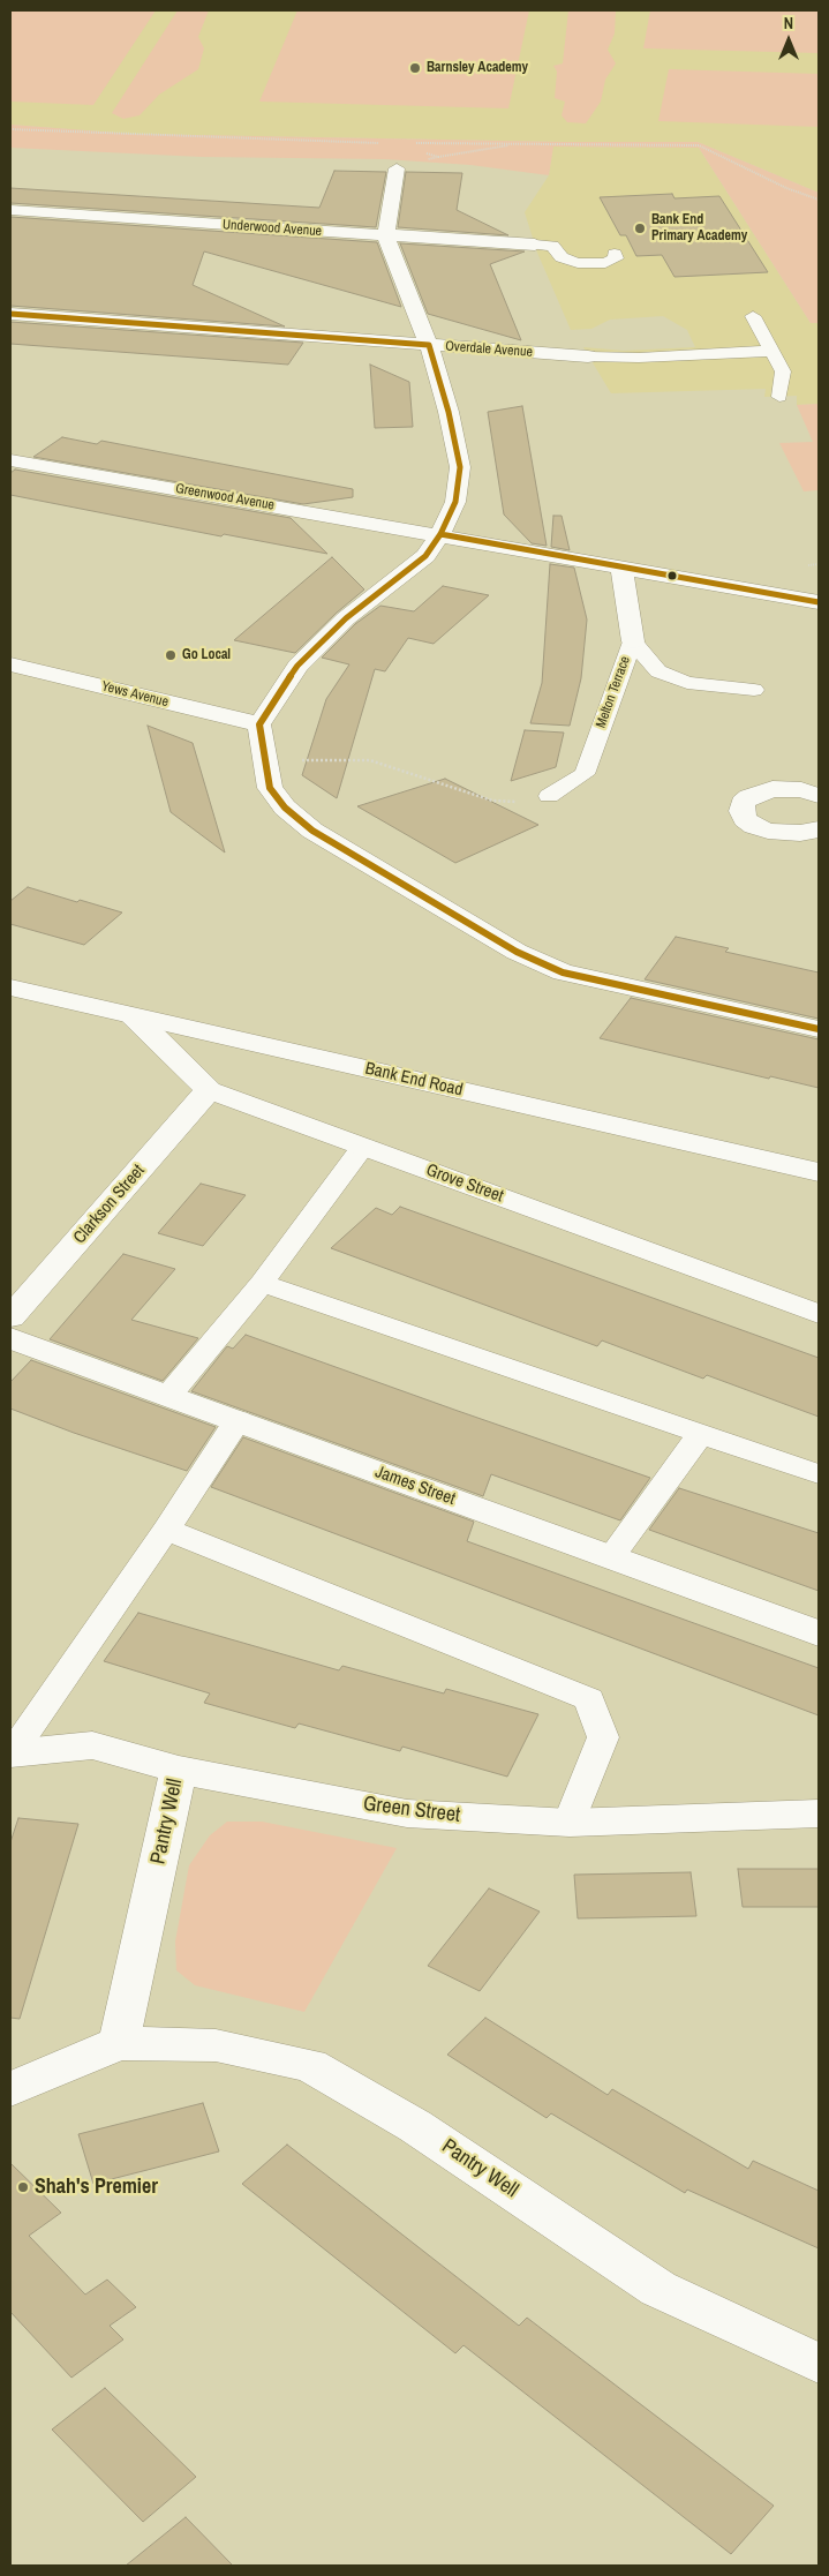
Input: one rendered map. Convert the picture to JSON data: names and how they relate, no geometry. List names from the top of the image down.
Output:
{
  "streets": {
    "street": [
      "Underwood Avenue",
      "Overdale Avenue",
      "Greenwood Avenue",
      "Melton Terrace",
      "Yews Avenue",
      "Bank End Road",
      "Grove Street",
      "Clarkson Street",
      "James Street",
      "Green Street",
      "Pantry Well"
    ]
  },
  "crossings": [
    ["Greenwood Avenue", "Melton Terrace"],
    ["Bank End Road", "Grove Street"],
    ["Grove Street", "Clarkson Street"],
    ["Green Street", "Pantry Well"]
  ],
  "places": [
    "Barnsley Academy",
    "Bank End Primary Academy",
    "Go Local",
    "Shah's Premier"
  ],
  "north": "top"
}
